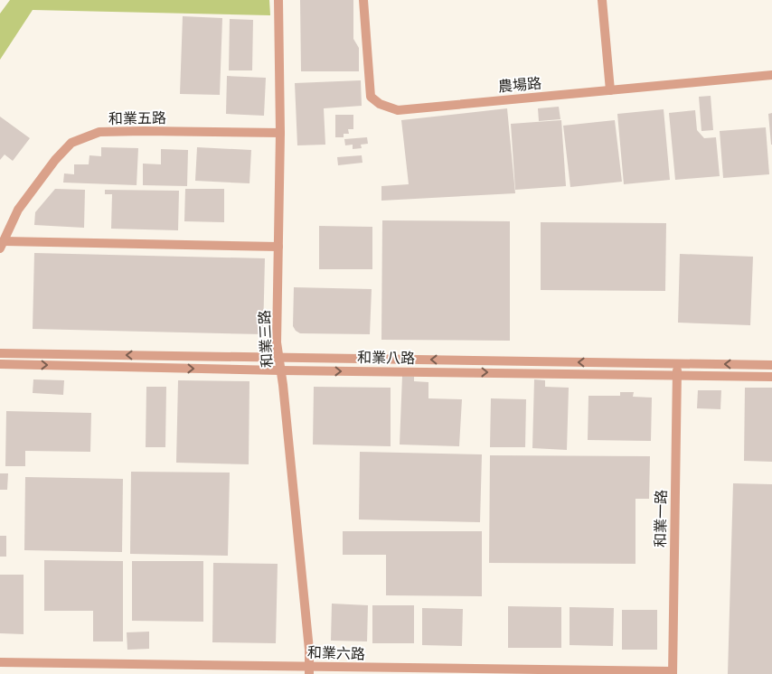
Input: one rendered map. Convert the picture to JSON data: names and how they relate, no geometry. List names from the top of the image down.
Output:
{
  "streets": {
    "street": [
      "農場路",
      "和業五路",
      "和業三路",
      "和業八路",
      "和業一路",
      "和業六路"
    ]
  },
  "crossings": [
    ["和業五路", "和業三路"],
    ["和業三路", "和業八路"],
    ["和業三路", "和業六路"],
    ["和業八路", "和業一路"],
    ["和業一路", "和業六路"]
  ]
}
